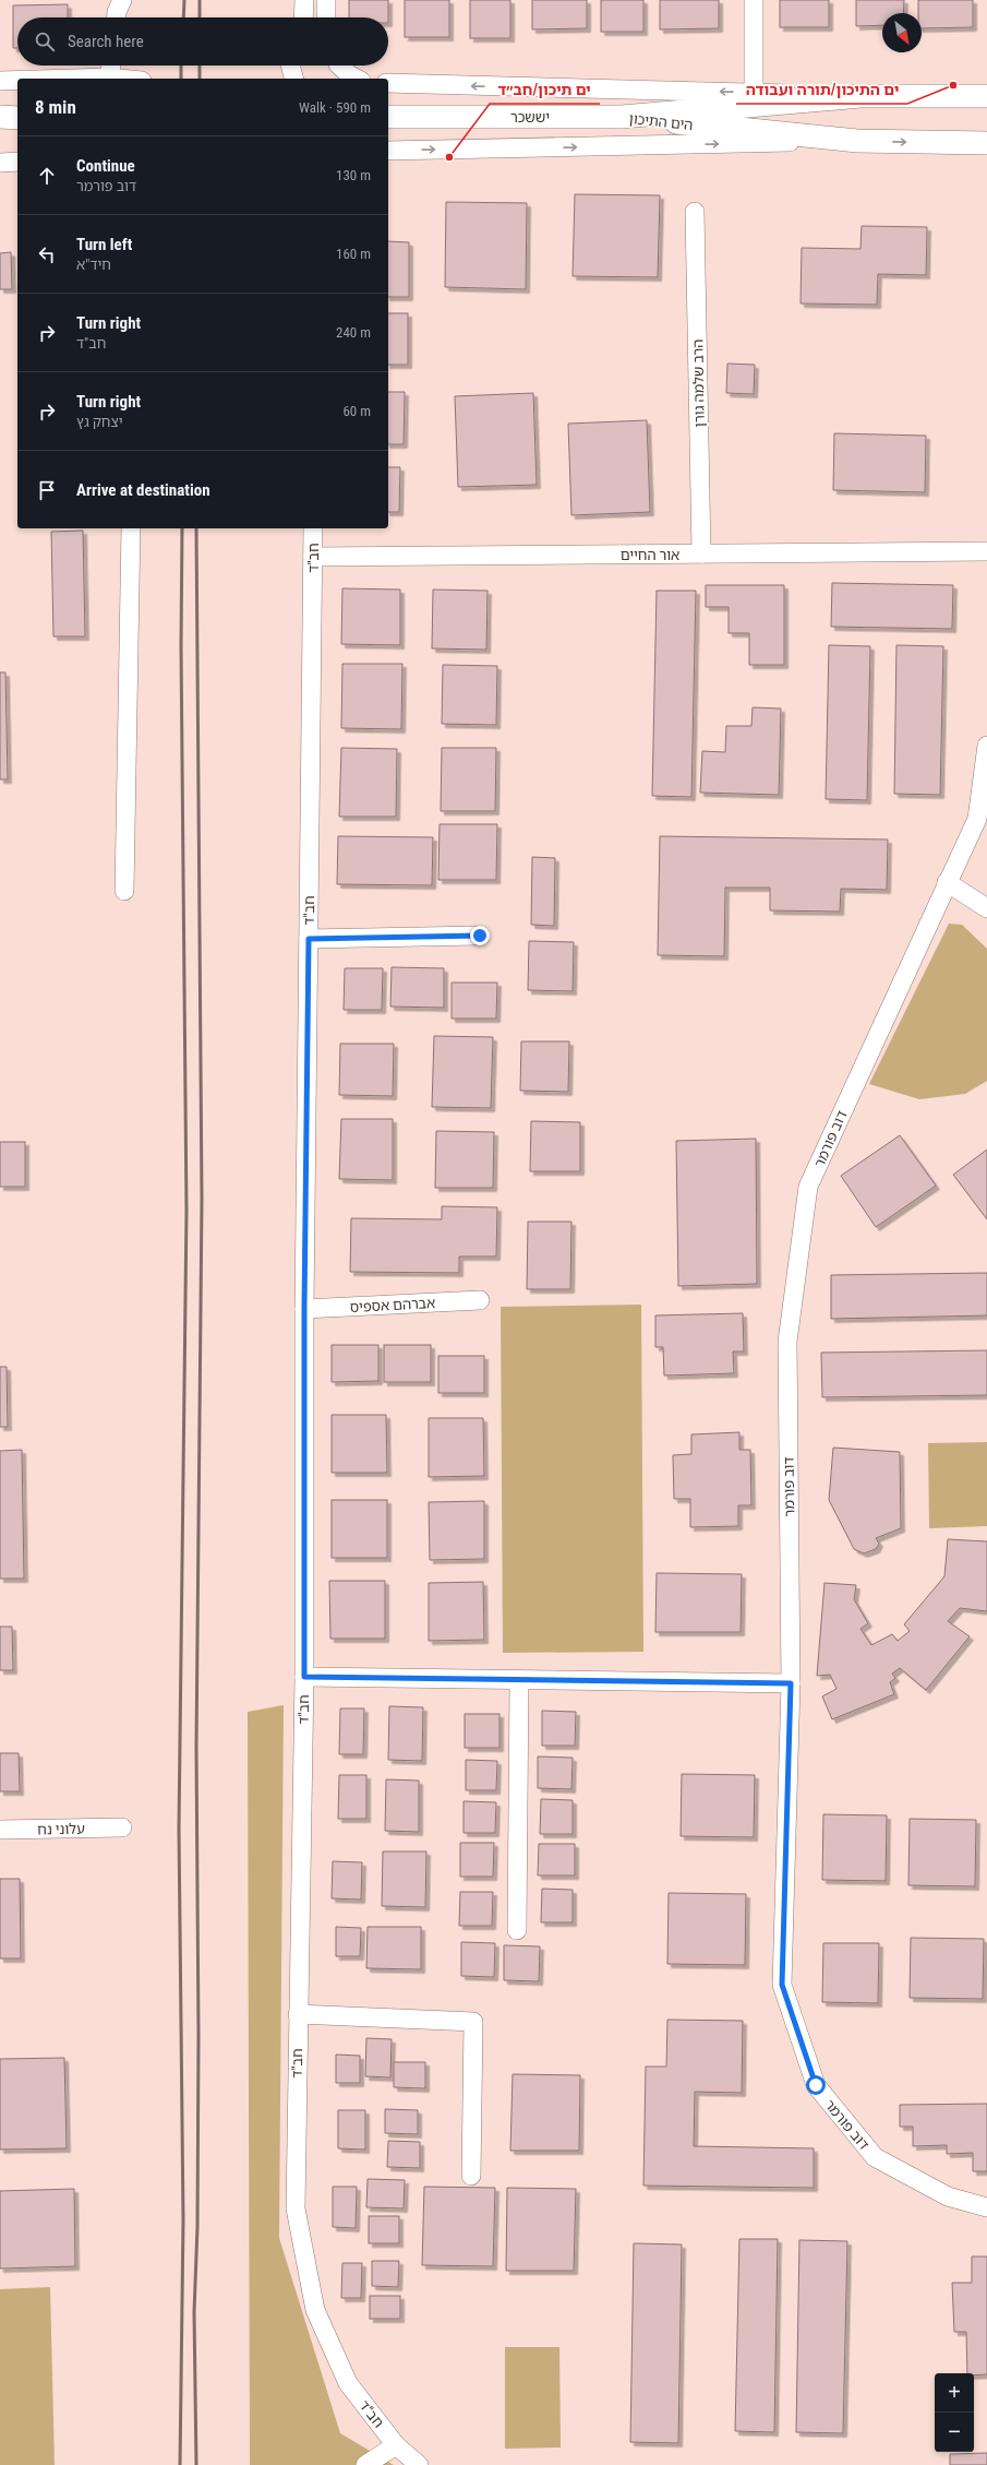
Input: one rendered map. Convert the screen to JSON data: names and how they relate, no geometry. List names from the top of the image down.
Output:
{
  "streets": {
    "street": [
      "יששכר",
      "הים התיכון",
      "הרב שלמה גורן",
      "אור החיים",
      "חב\"ד",
      "דוב פורמר",
      "אברהם אספיס",
      "עלוני נח"
    ]
  },
  "crossings": [
    ["יששכר", "הים התיכון"],
    ["הרב שלמה גורן", "אור החיים"],
    ["אור החיים", "חב\"ד"],
    ["חב\"ד", "אברהם אספיס"]
  ],
  "places": ["ים התיכון/תורה ועבודה", "ים תיכון/חב״ד"],
  "north": "bottom right",
  "page": {
    "search": "Search here",
    "heading": ["8 min", "Walk · 590 m"],
    "list": [
      ["Continue", "דוב פורמר", "130 m"],
      ["Turn left", "חיד\"א", "160 m"],
      ["Turn right", "חב\"ד", "240 m"],
      ["Turn right", "יצחק גץ", "60 m"],
      "Arrive at destination"
    ],
    "map_buttons": ["+", "−"]
  }
}
